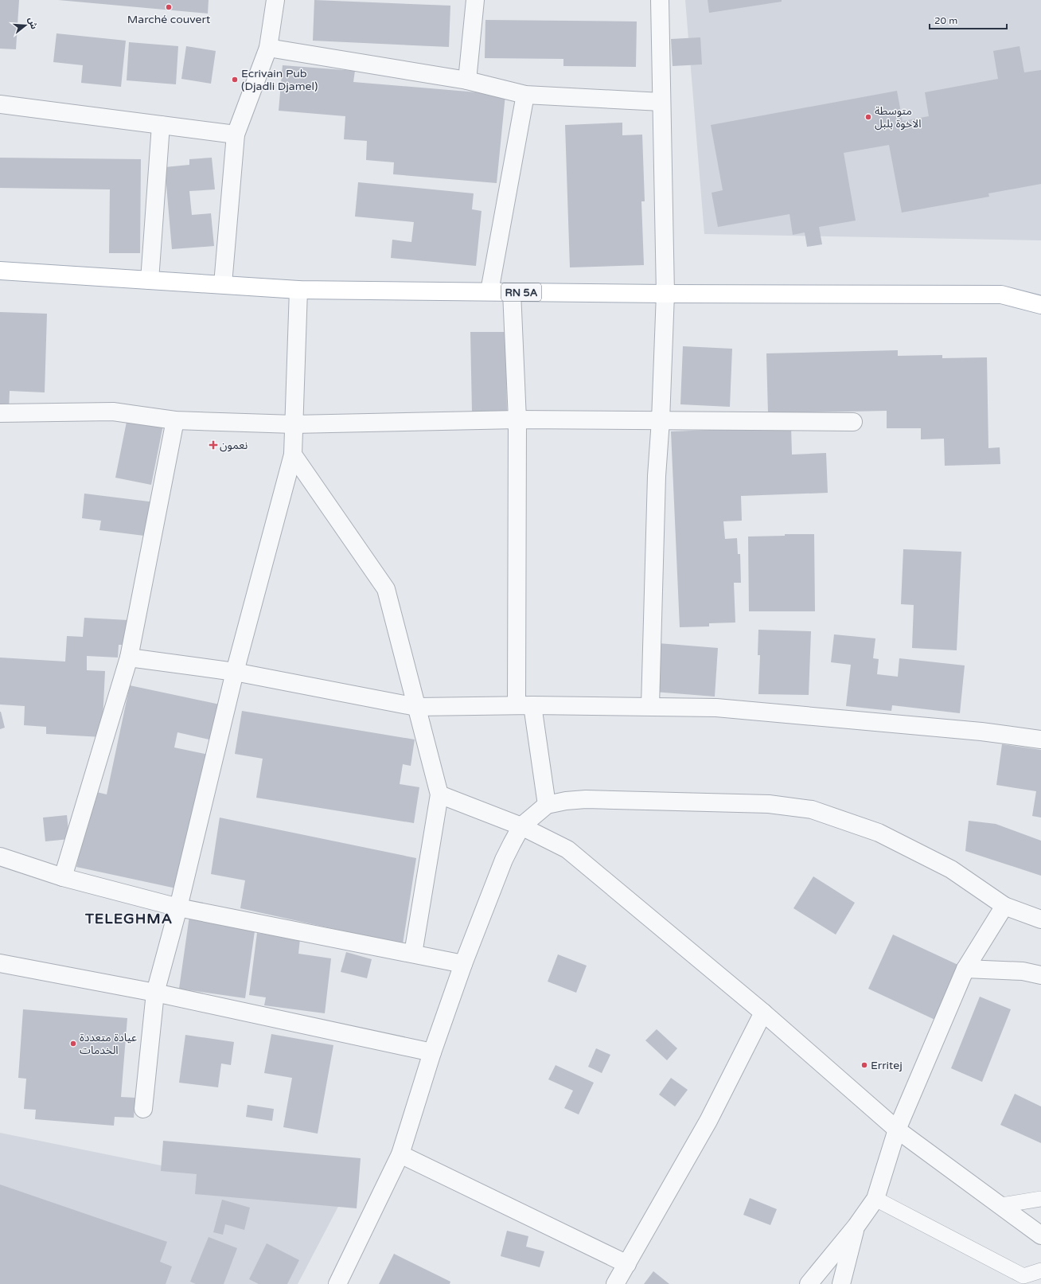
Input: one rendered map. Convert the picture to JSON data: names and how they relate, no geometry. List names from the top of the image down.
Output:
{
  "streets": {
    "main road": ["RN 5A"]
  },
  "districts": ["TELEGHMA"],
  "places": {
    "other": [
      "Marché couvert",
      "Ecrivain Pub (Djadli Djamel)",
      "متوسطة الاخوة بلبل",
      "عيادة متعددة الخدمات",
      "Erritej"
    ],
    "health": ["نعمون"]
  },
  "scale_bar": "20 m",
  "north": "right"
}
